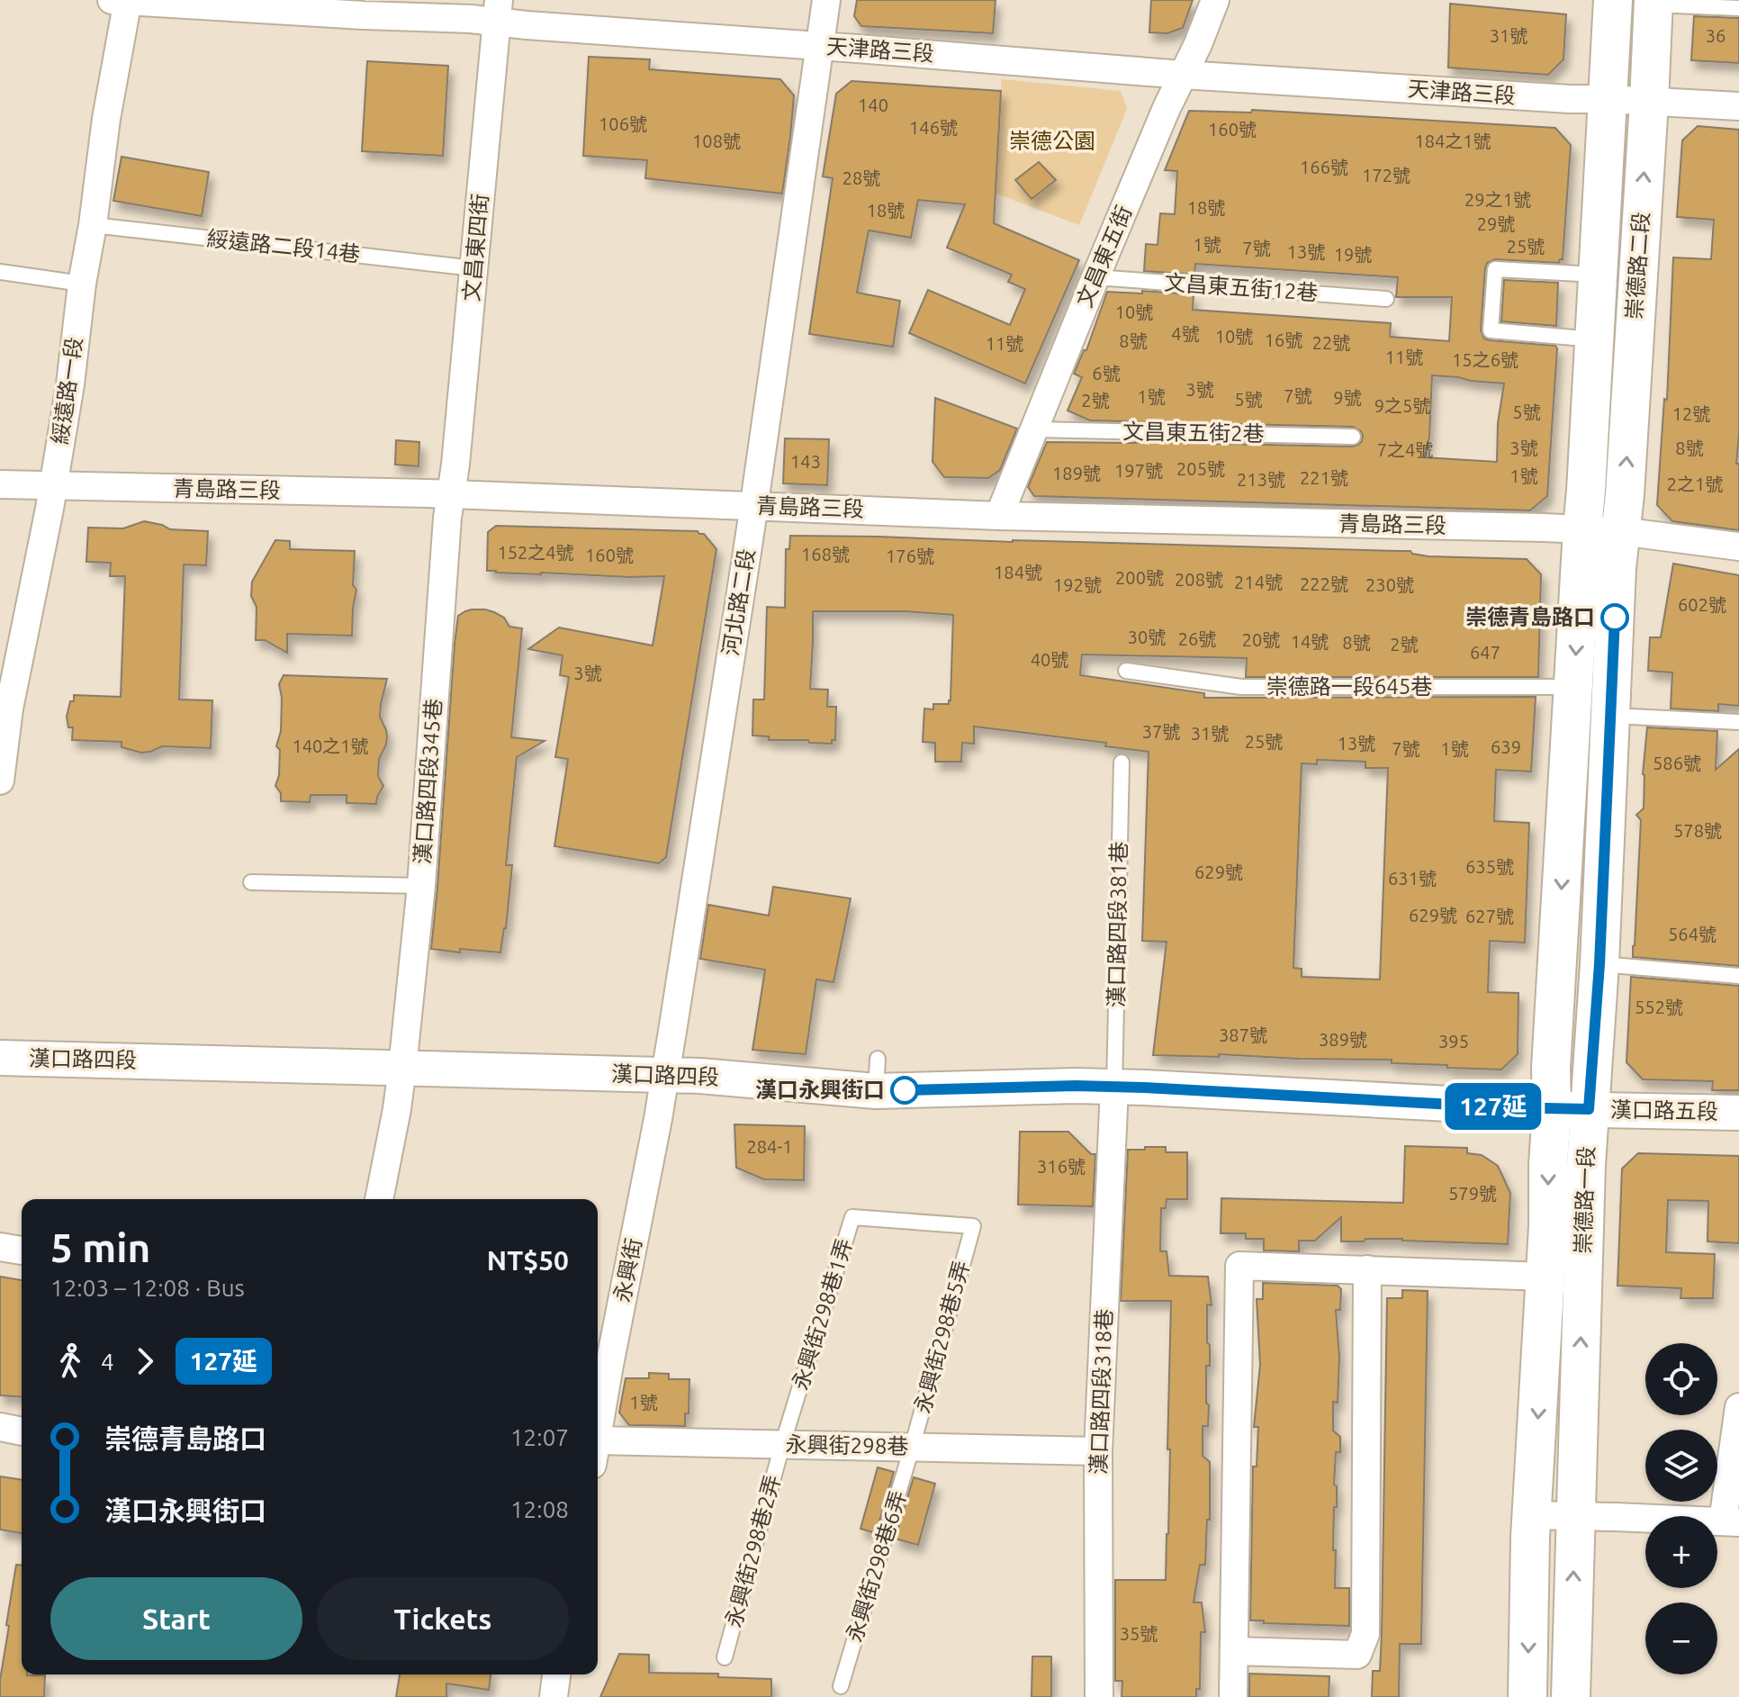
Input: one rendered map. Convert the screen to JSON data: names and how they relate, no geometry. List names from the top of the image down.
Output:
{
  "streets": {
    "main road": ["崇德路二段", "崇德路一段"],
    "street": [
      "天津路三段",
      "文昌東四街",
      "文昌東五街",
      "綏遠路一段",
      "青島路三段",
      "河北路二段",
      "漢口路四段345巷",
      "漢口路四段",
      "漢口路五段",
      "永興街",
      "漢口路四段318巷",
      "永興街298巷"
    ],
    "lane": [
      "綏遠路二段14巷",
      "文昌東五街12巷",
      "文昌東五街2巷",
      "崇德路一段645巷",
      "漢口路四段381巷",
      "永興街298巷1弄",
      "永興街298巷5弄",
      "永興街298巷2弄",
      "永興街298巷6弄"
    ]
  },
  "crossings": [
    ["天津路三段", "文昌東四街"],
    ["天津路三段", "文昌東五街"],
    ["天津路三段", "崇德路二段"],
    ["天津路三段", "綏遠路一段"],
    ["天津路三段", "河北路二段"],
    ["綏遠路二段14巷", "文昌東四街"],
    ["綏遠路二段14巷", "綏遠路一段"],
    ["文昌東四街", "青島路三段"],
    ["文昌東四街", "漢口路四段345巷"],
    ["文昌東五街", "文昌東五街12巷"],
    ["文昌東五街", "文昌東五街2巷"],
    ["文昌東五街", "青島路三段"],
    ["崇德路二段", "青島路三段"],
    ["崇德路二段", "崇德路一段"],
    ["綏遠路一段", "青島路三段"],
    ["青島路三段", "河北路二段"],
    ["青島路三段", "漢口路四段345巷"],
    ["青島路三段", "崇德路一段"],
    ["河北路二段", "漢口路四段"],
    ["河北路二段", "永興街"],
    ["崇德路一段645巷", "崇德路一段"],
    ["漢口路四段345巷", "漢口路四段"],
    ["漢口路四段381巷", "漢口路四段"],
    ["漢口路四段381巷", "漢口路四段318巷"],
    ["漢口路四段", "漢口路五段"],
    ["漢口路四段", "崇德路一段"],
    ["漢口路四段", "永興街"],
    ["漢口路四段", "漢口路四段318巷"],
    ["漢口路五段", "崇德路一段"],
    ["永興街298巷1弄", "永興街298巷5弄"],
    ["永興街298巷1弄", "永興街298巷"],
    ["永興街298巷1弄", "永興街298巷2弄"],
    ["永興街298巷5弄", "永興街298巷"],
    ["永興街298巷5弄", "永興街298巷6弄"],
    ["漢口路四段318巷", "永興街298巷"],
    ["永興街298巷", "永興街298巷2弄"],
    ["永興街298巷", "永興街298巷6弄"]
  ],
  "parks": ["崇德公園"],
  "places": ["崇德青島路口", "漢口永興街口"],
  "lines": ["bus line 127延"],
  "house_numbers": [
    "31號",
    "36",
    "140",
    "106號",
    "146號",
    "160號",
    "108號",
    "184之1號",
    "166號",
    "172號",
    "28號",
    "29之1號",
    "18號",
    "18號",
    "29號",
    "1號",
    "25號",
    "7號",
    "13號",
    "19號",
    "10號",
    "4號",
    "10號",
    "16號",
    "8號",
    "22號",
    "11號",
    "11號",
    "15之6號",
    "6號",
    "3號",
    "7號",
    "1號",
    "9號",
    "5號",
    "2號",
    "9之5號",
    "5號",
    "12號",
    "3號",
    "8號",
    "7之4號",
    "143",
    "205號",
    "197號",
    "189號",
    "1號",
    "221號",
    "213號",
    "2之1號",
    "152之4號",
    "168號",
    "160號",
    "176號",
    "184號",
    "200號",
    "208號",
    "214號",
    "222號",
    "192號",
    "230號",
    "602號",
    "30號",
    "26號",
    "20號",
    "14號",
    "8號",
    "2號",
    "647",
    "40號",
    "3號",
    "37號",
    "31號",
    "25號",
    "13號",
    "140之1號",
    "639",
    "7號",
    "1號",
    "586號",
    "578號",
    "635號",
    "629號",
    "631號",
    "629號",
    "627號",
    "564號",
    "552號",
    "387號",
    "389號",
    "395",
    "284-1",
    "316號",
    "579號",
    "1號",
    "35號"
  ],
  "page": {
    "on_map": "127延",
    "heading": ["5 min", "12:03 – 12:08 · Bus", "NT$50"],
    "legs": ["4", "127延"],
    "map_buttons": ["+", "−"],
    "list": [
      {
        "name": "崇德青島路口",
        "value": "12:07"
      },
      {
        "name": "漢口永興街口",
        "value": "12:08"
      }
    ],
    "buttons": ["Start", "Tickets"]
  }
}
